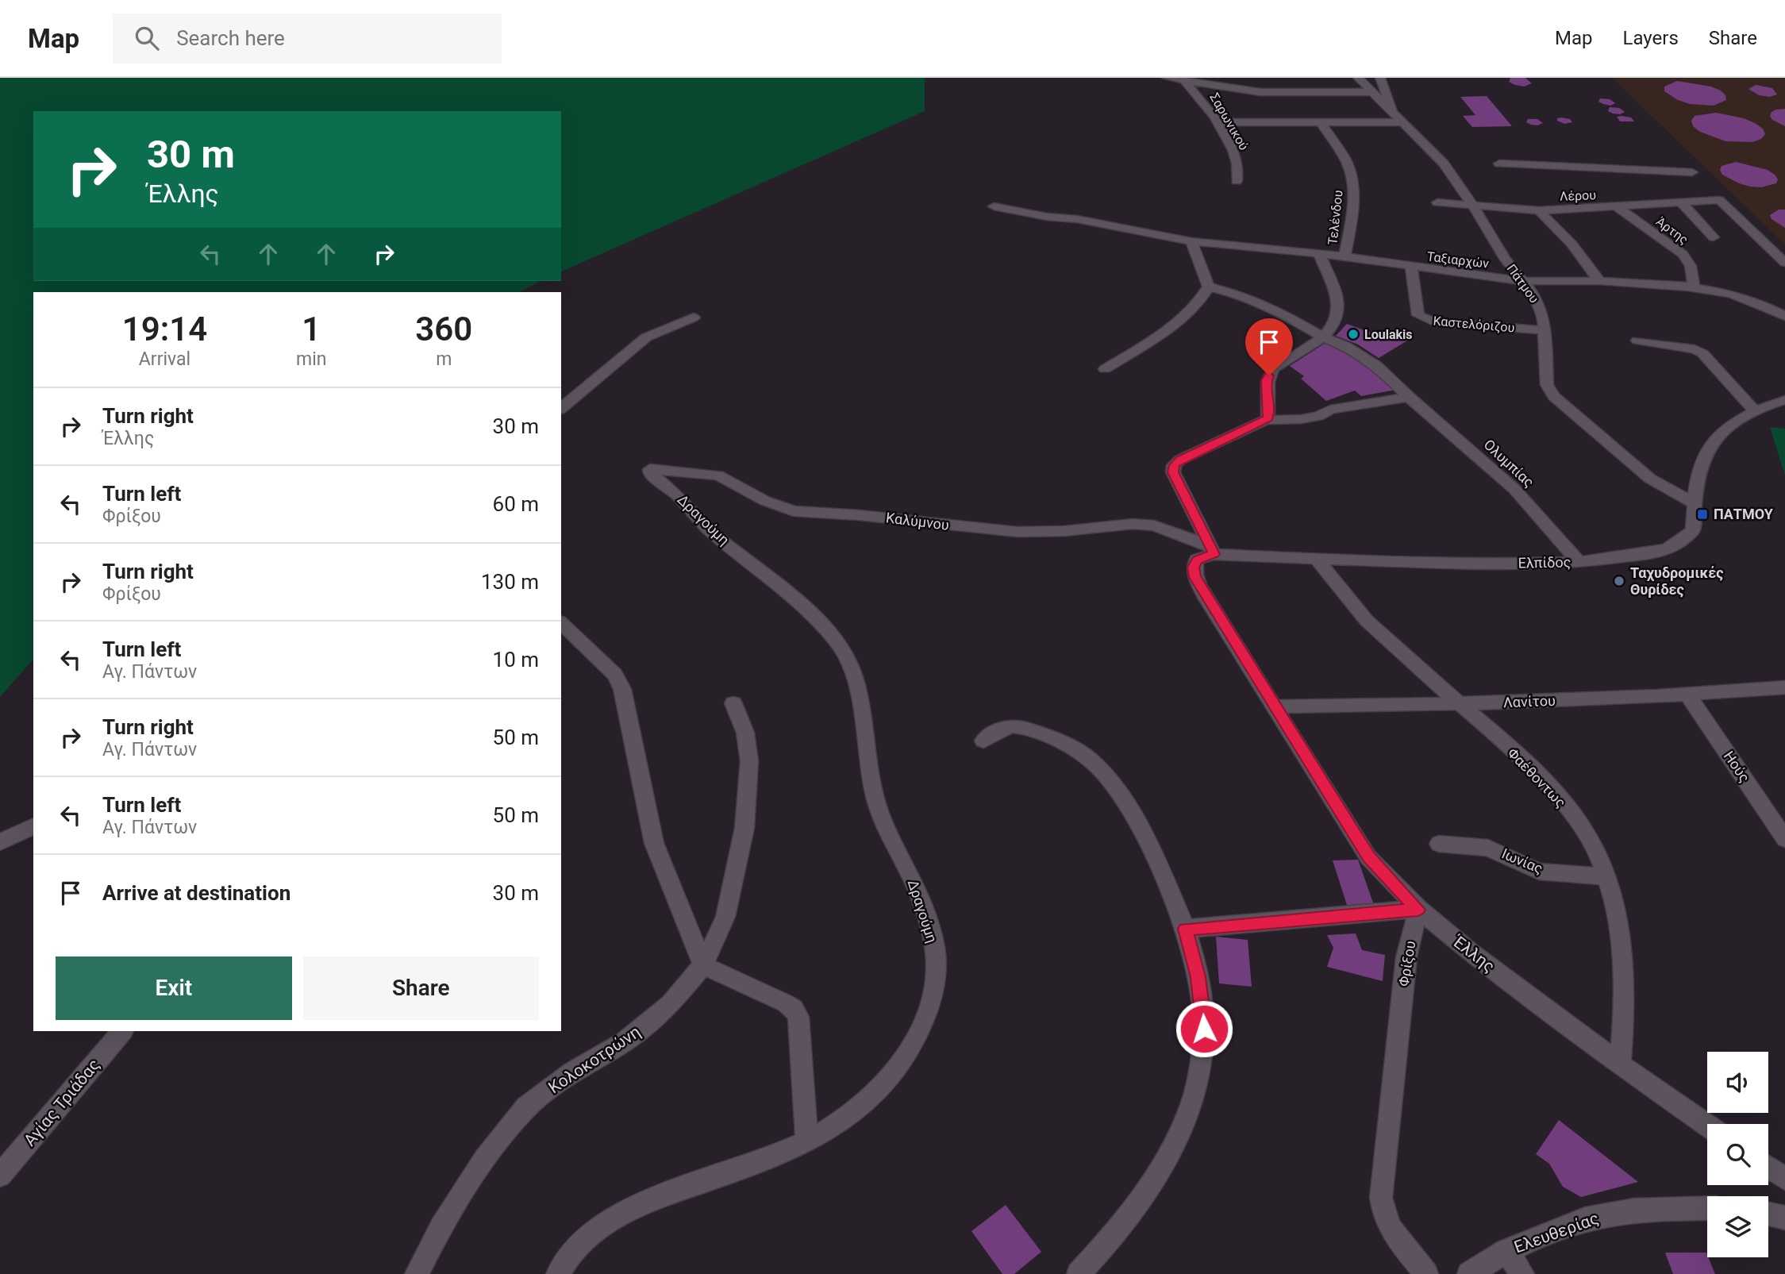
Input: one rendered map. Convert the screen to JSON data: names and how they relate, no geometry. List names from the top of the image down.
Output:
{
  "streets": {
    "street": [
      "Σαρωνικού",
      "Λέρου",
      "Τελένδου",
      "Άρτης",
      "Ταξιαρχών",
      "Πάτμου",
      "Καστελόριζου",
      "Ολυμπίας",
      "Δραγούμη",
      "Καλύμνου",
      "Ελπίδος",
      "Λανίτου",
      "Ηούς",
      "Φαέθοντως",
      "Ιωνίας",
      "Έλλης",
      "Φρίξου",
      "Κολοκοτρώνη",
      "Αγίας Τριάδας",
      "Ελευθερίας"
    ]
  },
  "crossings": [
    ["Λέρου", "Άρτης"],
    ["Λέρου", "Πάτμου"],
    ["Τελένδου", "Ταξιαρχών"],
    ["Άρτης", "Ταξιαρχών"],
    ["Ταξιαρχών", "Πάτμου"],
    ["Ταξιαρχών", "Καστελόριζου"],
    ["Πάτμου", "Καστελόριζου"],
    ["Πάτμου", "Ελπίδος"],
    ["Ολυμπίας", "Ελπίδος"],
    ["Δραγούμη", "Καλύμνου"],
    ["Καλύμνου", "Ελπίδος"],
    ["Ελπίδος", "Φαέθοντως"],
    ["Λανίτου", "Ηούς"],
    ["Λανίτου", "Φαέθοντως"],
    ["Φαέθοντως", "Ιωνίας"],
    ["Φαέθοντως", "Έλλης"],
    ["Έλλης", "Φρίξου"]
  ],
  "places": {
    "other": ["Loulakis", "Ταχυδρομικές Θυρίδες"],
    "transit": ["ΠΑΤΜΟΥ"]
  },
  "page": {
    "header": "Map",
    "search": "Search here",
    "nav": ["Map", "Layers", "Share"],
    "turn": ["30 m", "Έλλης"],
    "eta": [
      "19:14",
      "Arrival",
      "1",
      "min",
      "360",
      "m"
    ],
    "list": [
      {
        "name": "Turn right",
        "note": "Έλλης",
        "value": "30 m"
      },
      {
        "name": "Turn left",
        "note": "Φρίξου",
        "value": "60 m"
      },
      {
        "name": "Turn right",
        "note": "Φρίξου",
        "value": "130 m"
      },
      {
        "name": "Turn left",
        "note": "Αγ. Πάντων",
        "value": "10 m"
      },
      {
        "name": "Turn right",
        "note": "Αγ. Πάντων",
        "value": "50 m"
      },
      {
        "name": "Turn left",
        "note": "Αγ. Πάντων",
        "value": "50 m"
      },
      {
        "name": "Arrive at destination",
        "value": "30 m"
      }
    ],
    "buttons": ["Exit", "Share"]
  }
}
